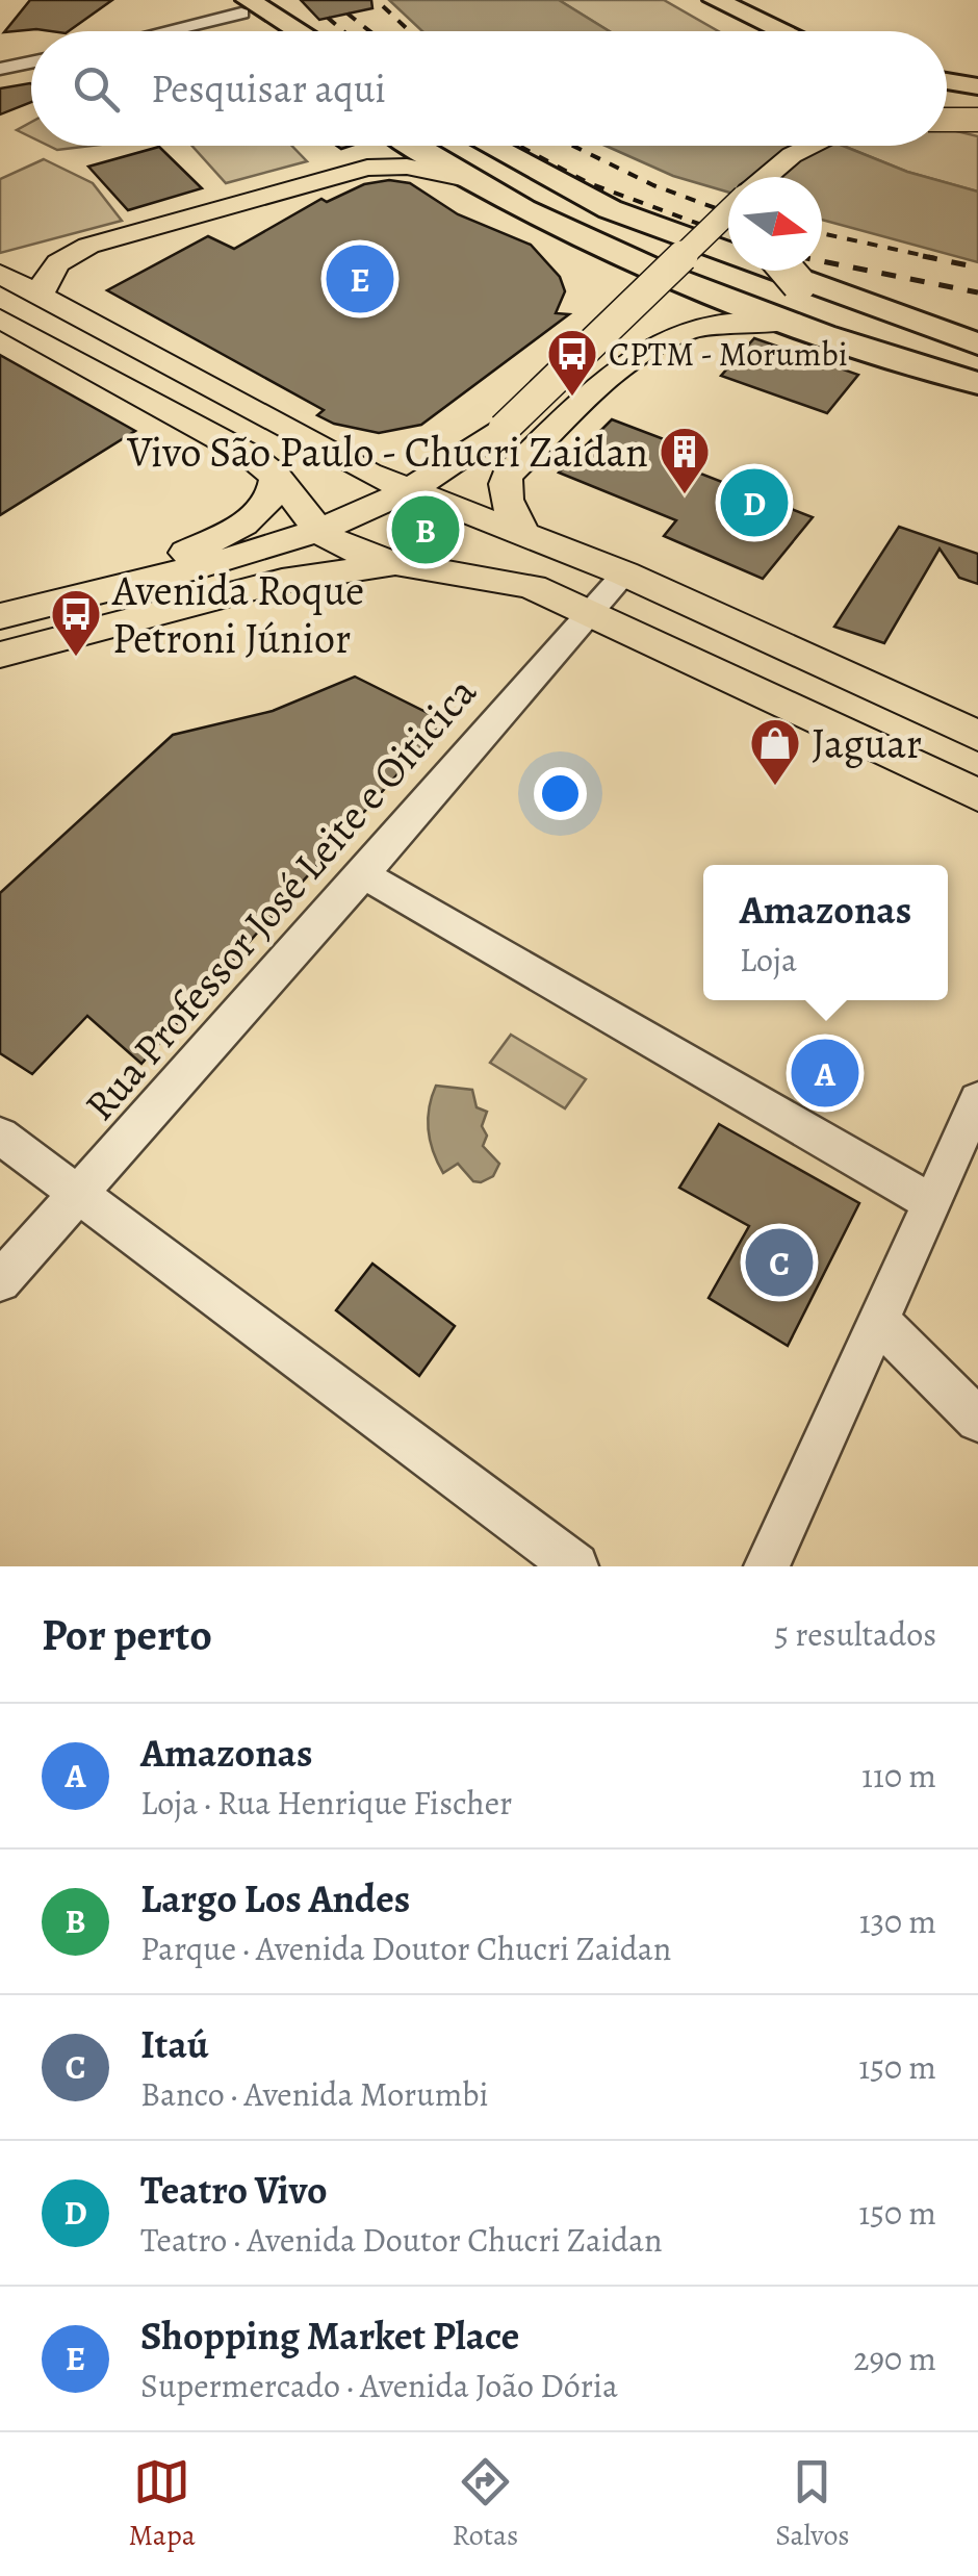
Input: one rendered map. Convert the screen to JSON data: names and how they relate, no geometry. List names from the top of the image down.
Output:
{
  "streets": {
    "street": ["Rua Professor José Leite e Oiticica"]
  },
  "places": {
    "bus stop": ["CPTM - Morumbi", "Avenida Roque Petroni Júnior"],
    "building": ["Vivo São Paulo - Chucri Zaidan"],
    "shop": ["Jaguar"]
  },
  "north": "right",
  "page": {
    "search": "Pesquisar aqui",
    "pins": [
      "E",
      "D",
      "B",
      "A",
      "C"
    ],
    "popup": ["Amazonas", "Loja"],
    "heading": ["Por perto", "5 resultados"],
    "list": [
      {
        "mark": "A",
        "name": "Amazonas",
        "note": "Loja · Rua Henrique Fischer",
        "value": "110 m"
      },
      {
        "mark": "B",
        "name": "Largo Los Andes",
        "note": "Parque · Avenida Doutor Chucri Zaidan",
        "value": "130 m"
      },
      {
        "mark": "C",
        "name": "Itaú",
        "note": "Banco · Avenida Morumbi",
        "value": "150 m"
      },
      {
        "mark": "D",
        "name": "Teatro Vivo",
        "note": "Teatro · Avenida Doutor Chucri Zaidan",
        "value": "150 m"
      },
      {
        "mark": "E",
        "name": "Shopping Market Place",
        "note": "Supermercado · Avenida João Dória",
        "value": "290 m"
      }
    ],
    "nav": ["Mapa", "Rotas", "Salvos"]
  }
}
